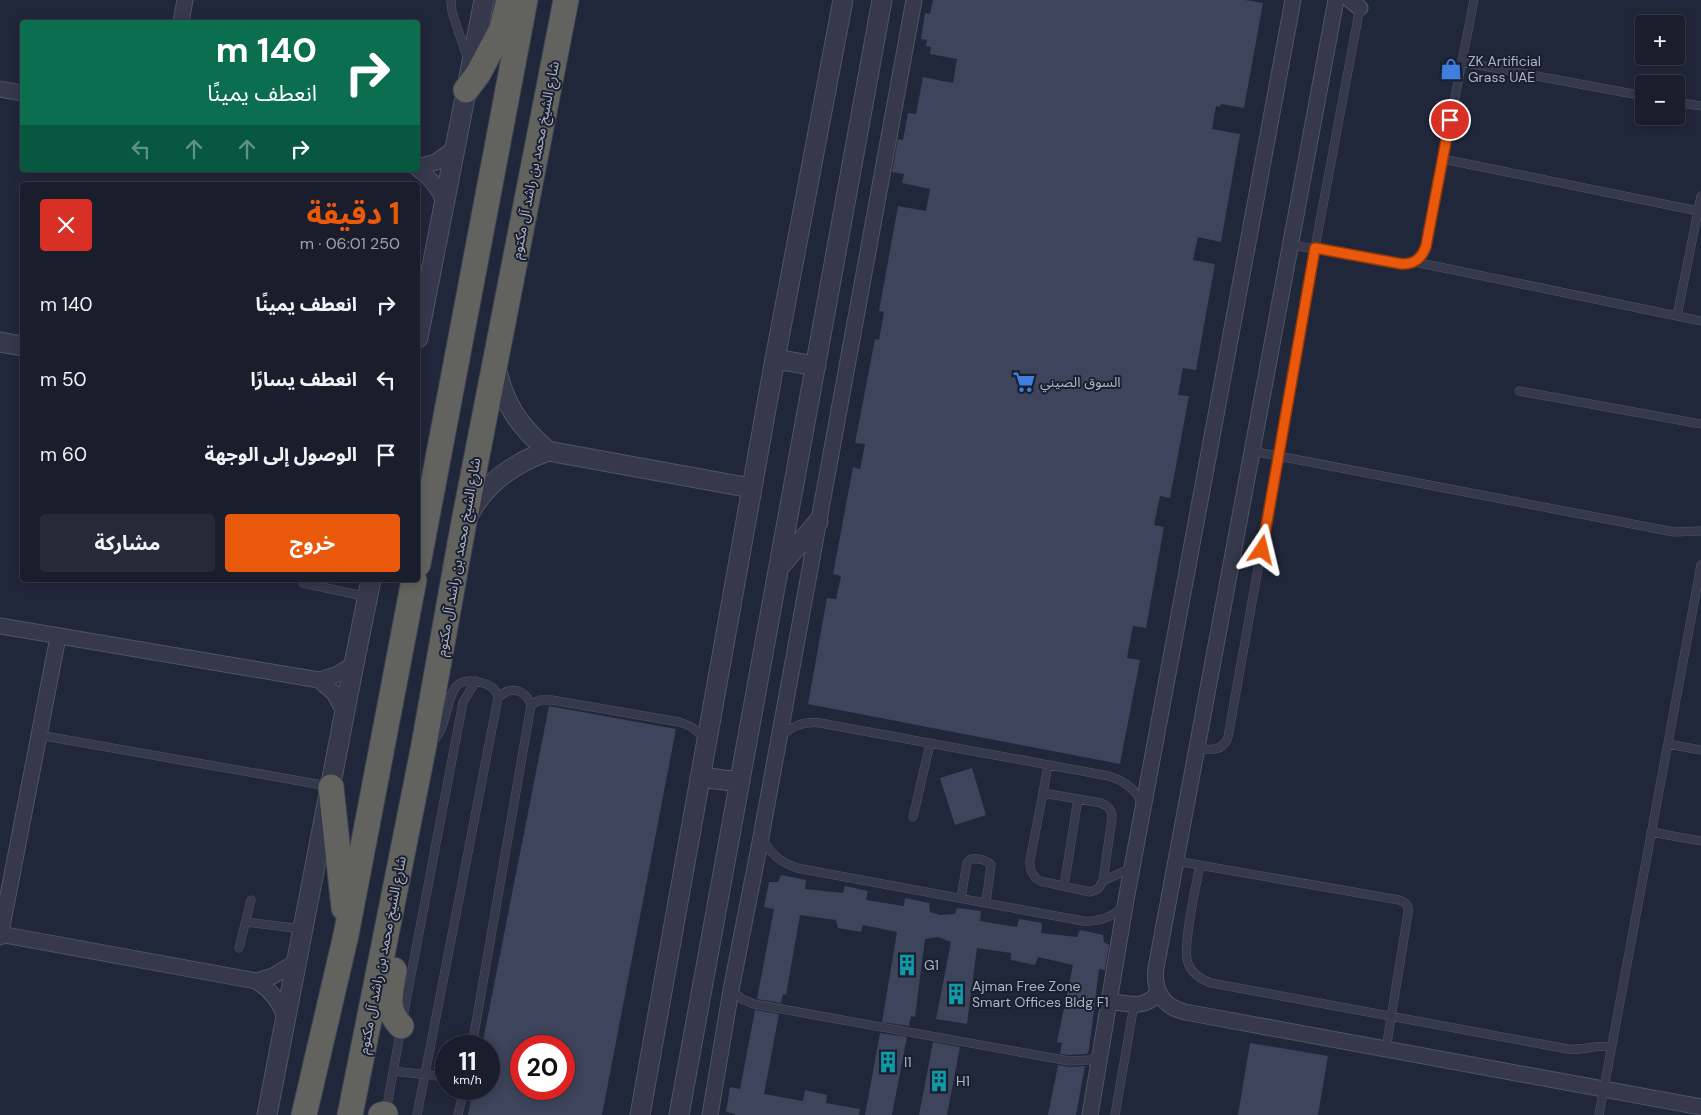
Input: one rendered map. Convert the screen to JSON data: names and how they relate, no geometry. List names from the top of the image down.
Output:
{
  "streets": {
    "highway": ["شارع الشيخ محمد بن راشد آل مكتوم"]
  },
  "places": {
    "shop": ["ZK Artificial Grass UAE"],
    "supermarket": ["السوق الصيني"],
    "building": [
      "G1",
      "Ajman Free Zone Smart Offices Bldg F1",
      "I1",
      "H1"
    ]
  },
  "page": {
    "map_buttons": ["+", "−"],
    "turn": ["140 m", "انعطف يمينًا"],
    "heading": ["1 دقيقة", "250 m · 06:01"],
    "list": [
      {
        "name": "انعطف يمينًا",
        "value": "140 m"
      },
      {
        "name": "انعطف يسارًا",
        "value": "50 m"
      },
      {
        "name": "الوصول إلى الوجهة",
        "value": "60 m"
      }
    ],
    "buttons": ["خروج", "مشاركة"],
    "speed": "11 km/h",
    "limit": "20"
  }
}
